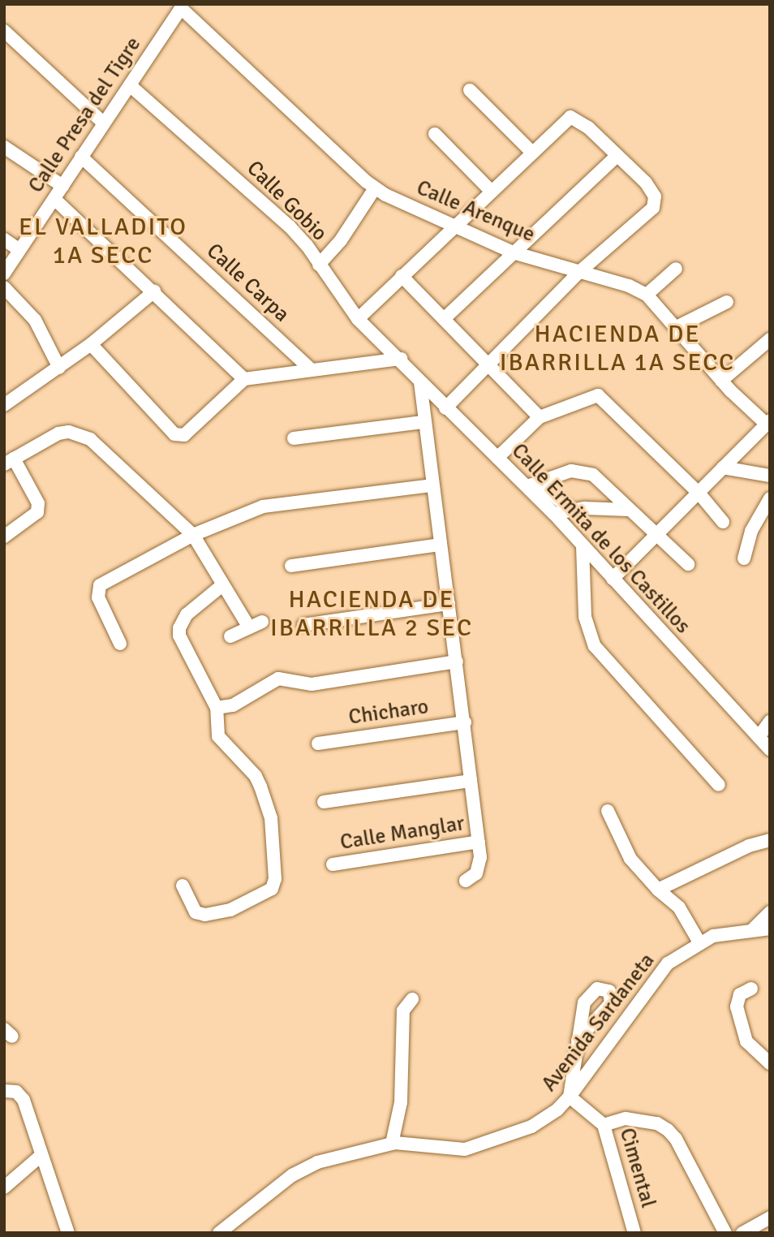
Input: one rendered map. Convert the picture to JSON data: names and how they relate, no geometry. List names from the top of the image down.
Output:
{
  "streets": {
    "street": [
      "Calle Presa del Tigre",
      "Calle Gobio",
      "Calle Arenque",
      "Calle Carpa",
      "Calle Ermita de los Castillos",
      "Chicharo",
      "Calle Manglar",
      "Avenida Sardaneta",
      "Cimental"
    ]
  },
  "crossings": [
    ["Calle Presa del Tigre", "Calle Gobio"],
    ["Calle Presa del Tigre", "Calle Arenque"],
    ["Calle Presa del Tigre", "Calle Carpa"],
    ["Calle Gobio", "Calle Ermita de los Castillos"],
    ["Avenida Sardaneta", "Cimental"]
  ],
  "districts": ["EL VALLADITO 1A SECC", "HACIENDA DE IBARRILLA 1A SECC", "HACIENDA DE IBARRILLA 2 SEC"]
}
